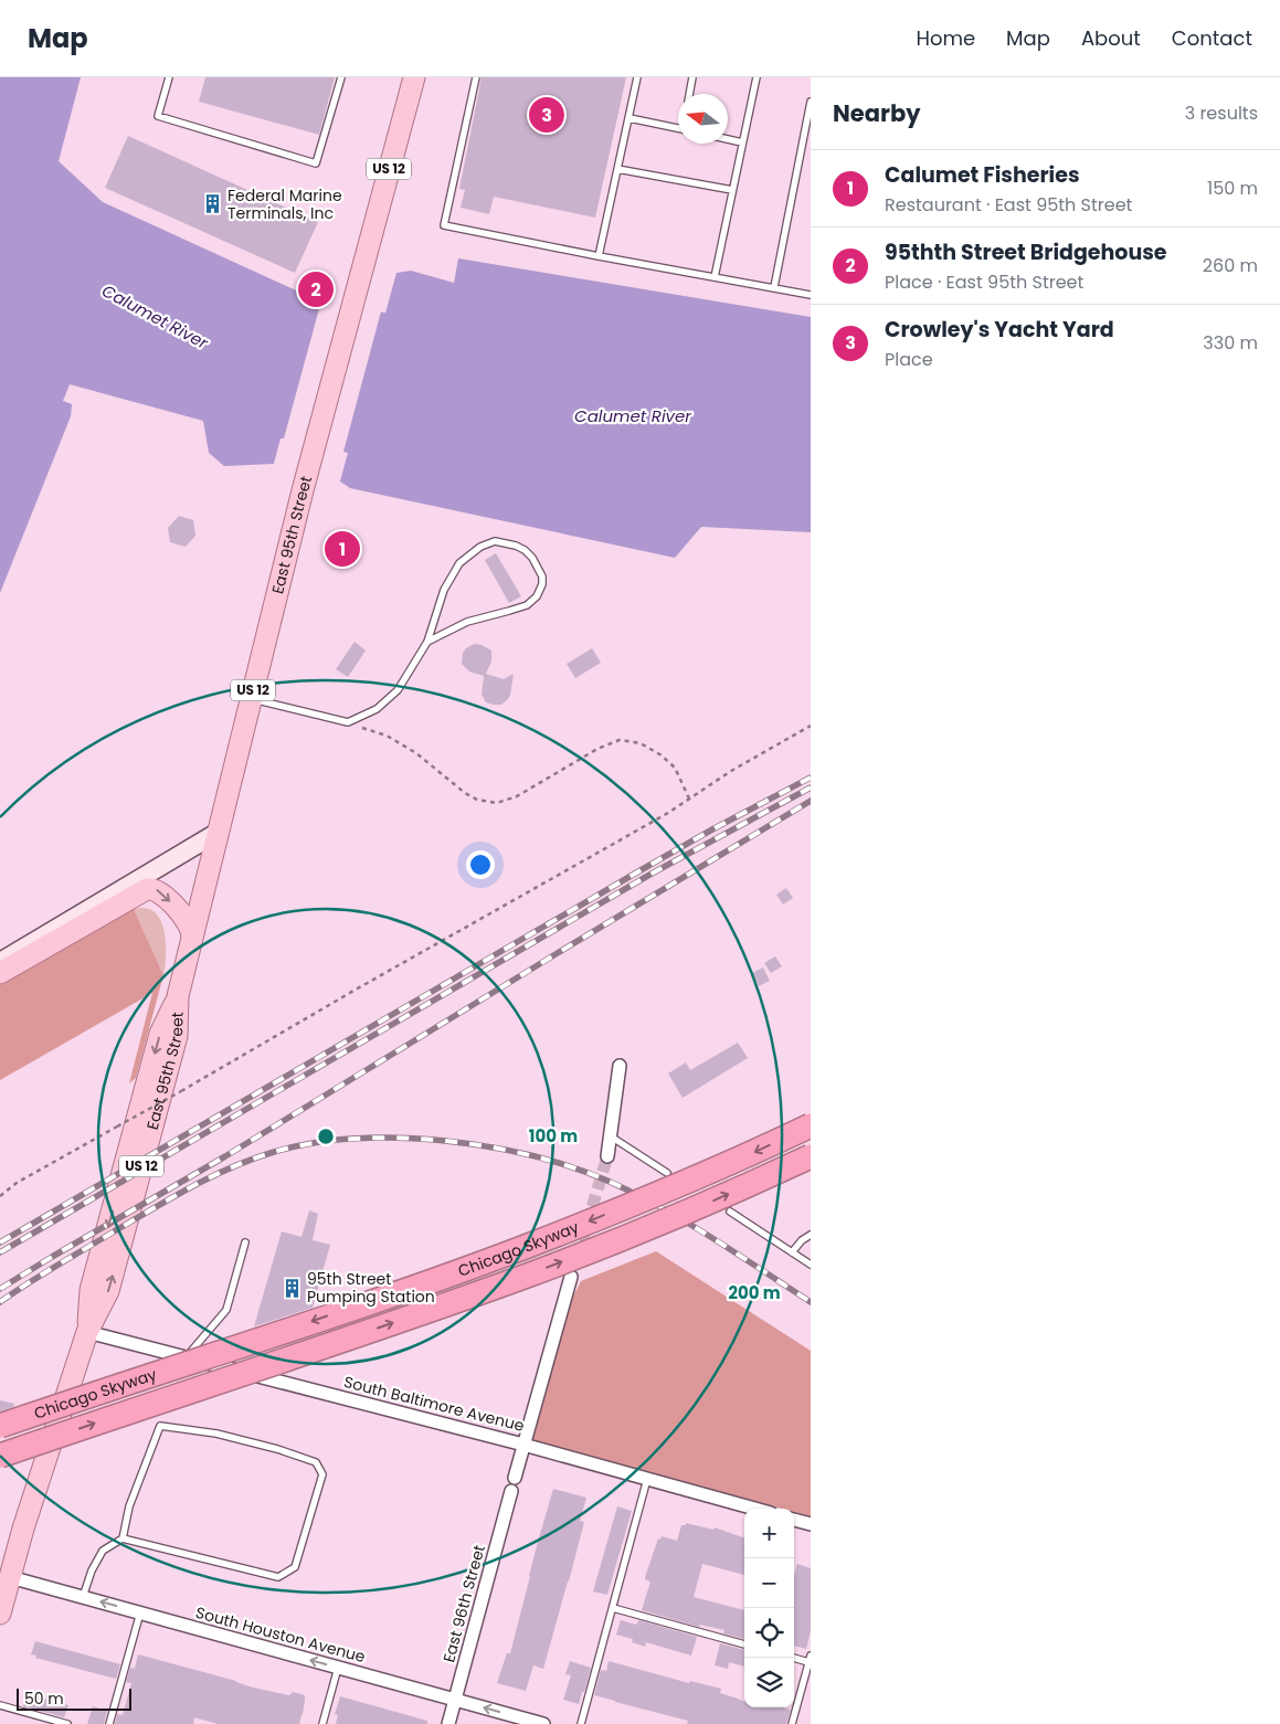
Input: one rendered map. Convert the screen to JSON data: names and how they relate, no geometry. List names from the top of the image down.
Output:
{
  "streets": {
    "highway": ["Chicago Skyway"],
    "main road": ["US 12", "East 95th Street"],
    "street": ["South Baltimore Avenue", "East 96th Street", "South Houston Avenue"]
  },
  "crossings": [
    ["East 95th Street", "South Baltimore Avenue"],
    ["East 95th Street", "South Houston Avenue"],
    ["East 96th Street", "South Houston Avenue"]
  ],
  "one_way": ["South Houston Avenue"],
  "water": ["Calumet River"],
  "places": {
    "building": ["Federal Marine Terminals, Inc", "95th Street Pumping Station"]
  },
  "scale_bar": "50 m",
  "north": "left",
  "page": {
    "header": "Map",
    "nav": [
      "Home",
      "Map",
      "About",
      "Contact"
    ],
    "heading": ["Nearby", "3 results"],
    "pins": ["3", "2", "1"],
    "list": [
      {
        "mark": "1",
        "name": "Calumet Fisheries",
        "note": "Restaurant · East 95th Street",
        "value": "150 m"
      },
      {
        "mark": "2",
        "name": "95thth Street Bridgehouse",
        "note": "Place · East 95th Street",
        "value": "260 m"
      },
      {
        "mark": "3",
        "name": "Crowley's Yacht Yard",
        "note": "Place",
        "value": "330 m"
      }
    ],
    "map_buttons": ["+", "−"],
    "scale": "50 m"
  },
  "rings": ["100 m", "200 m"]
}
